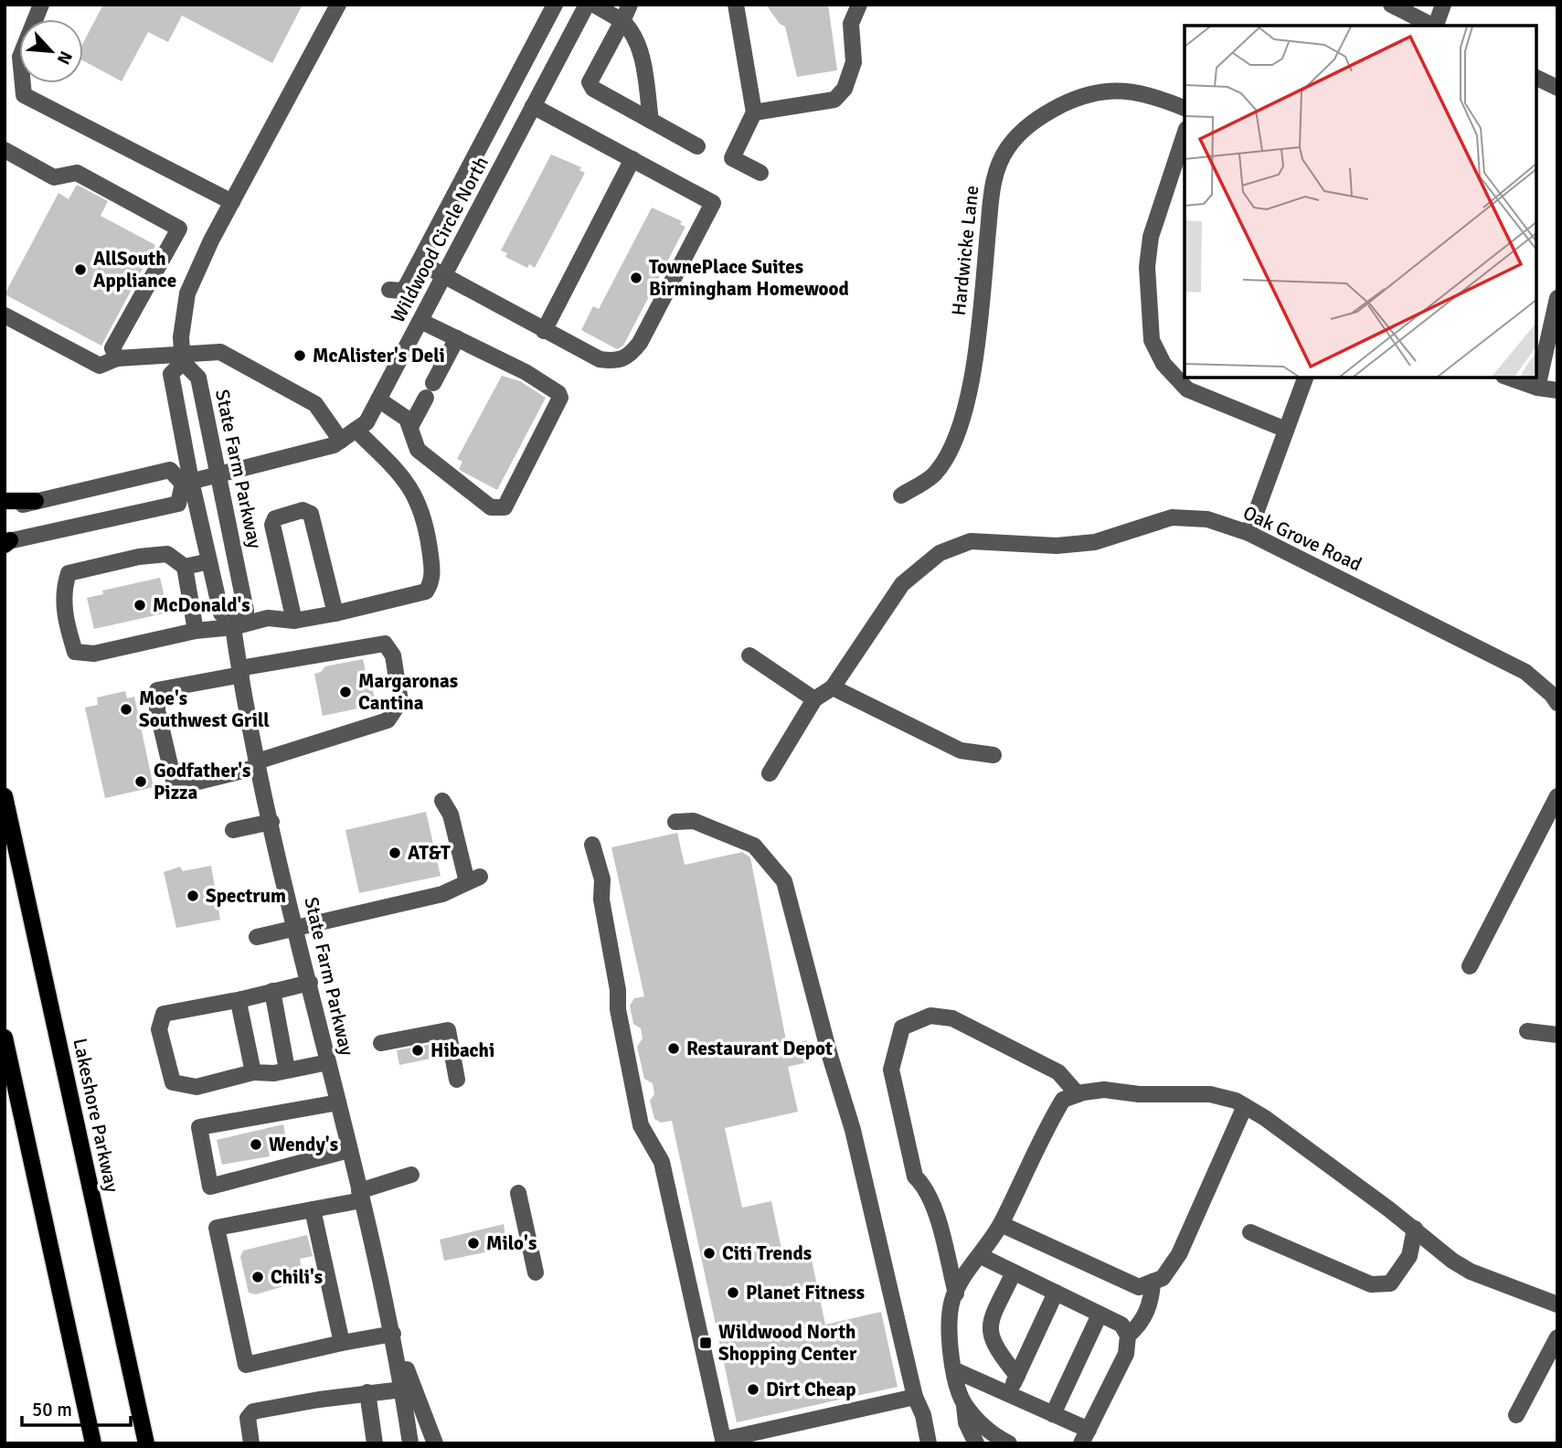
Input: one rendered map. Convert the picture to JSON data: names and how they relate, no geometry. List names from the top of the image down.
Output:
{
  "streets": {
    "main road": ["Lakeshore Parkway"],
    "street": [
      "Wildwood Circle North",
      "Hardwicke Lane",
      "State Farm Parkway",
      "Oak Grove Road"
    ]
  },
  "crossings": [
    ["Wildwood Circle North", "State Farm Parkway"]
  ],
  "places": {
    "other": [
      "AllSouth Appliance",
      "TownePlace Suites Birmingham Homewood",
      "McAlister's Deli",
      "McDonald's",
      "Margaronas Cantina",
      "Moe's Southwest Grill",
      "Godfather's Pizza",
      "AT&T",
      "Spectrum",
      "Restaurant Depot",
      "Hibachi",
      "Wendy's",
      "Milo's",
      "Citi Trends",
      "Chili's",
      "Planet Fitness",
      "Dirt Cheap"
    ],
    "transit": ["Wildwood North Shopping Center"]
  },
  "scale_bar": "50 m",
  "north": "bottom right"
}
